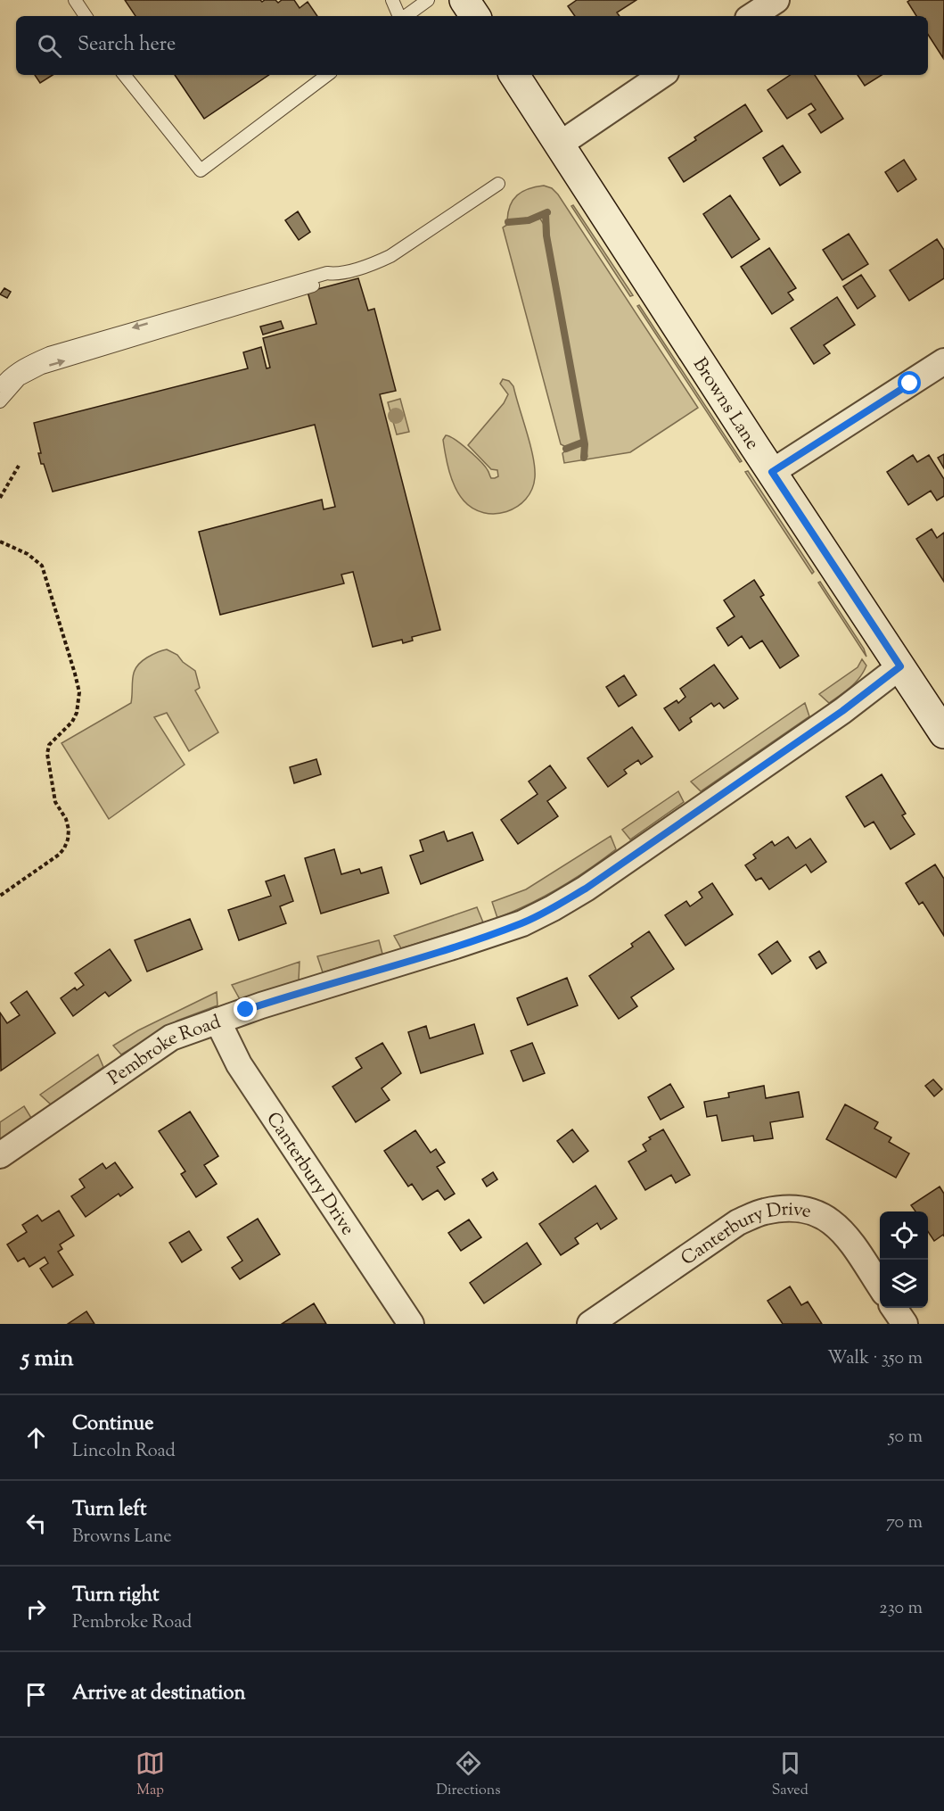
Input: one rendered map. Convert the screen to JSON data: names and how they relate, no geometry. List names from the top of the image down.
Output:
{
  "streets": {
    "street": ["Browns Lane", "Pembroke Road", "Canterbury Drive"]
  },
  "crossings": [
    ["Browns Lane", "Pembroke Road"],
    ["Pembroke Road", "Canterbury Drive"]
  ],
  "page": {
    "search": "Search here",
    "heading": ["5 min", "Walk · 350 m"],
    "list": [
      ["Continue", "Lincoln Road", "50 m"],
      ["Turn left", "Browns Lane", "70 m"],
      ["Turn right", "Pembroke Road", "230 m"],
      "Arrive at destination"
    ],
    "nav": ["Map", "Directions", "Saved"]
  }
}
